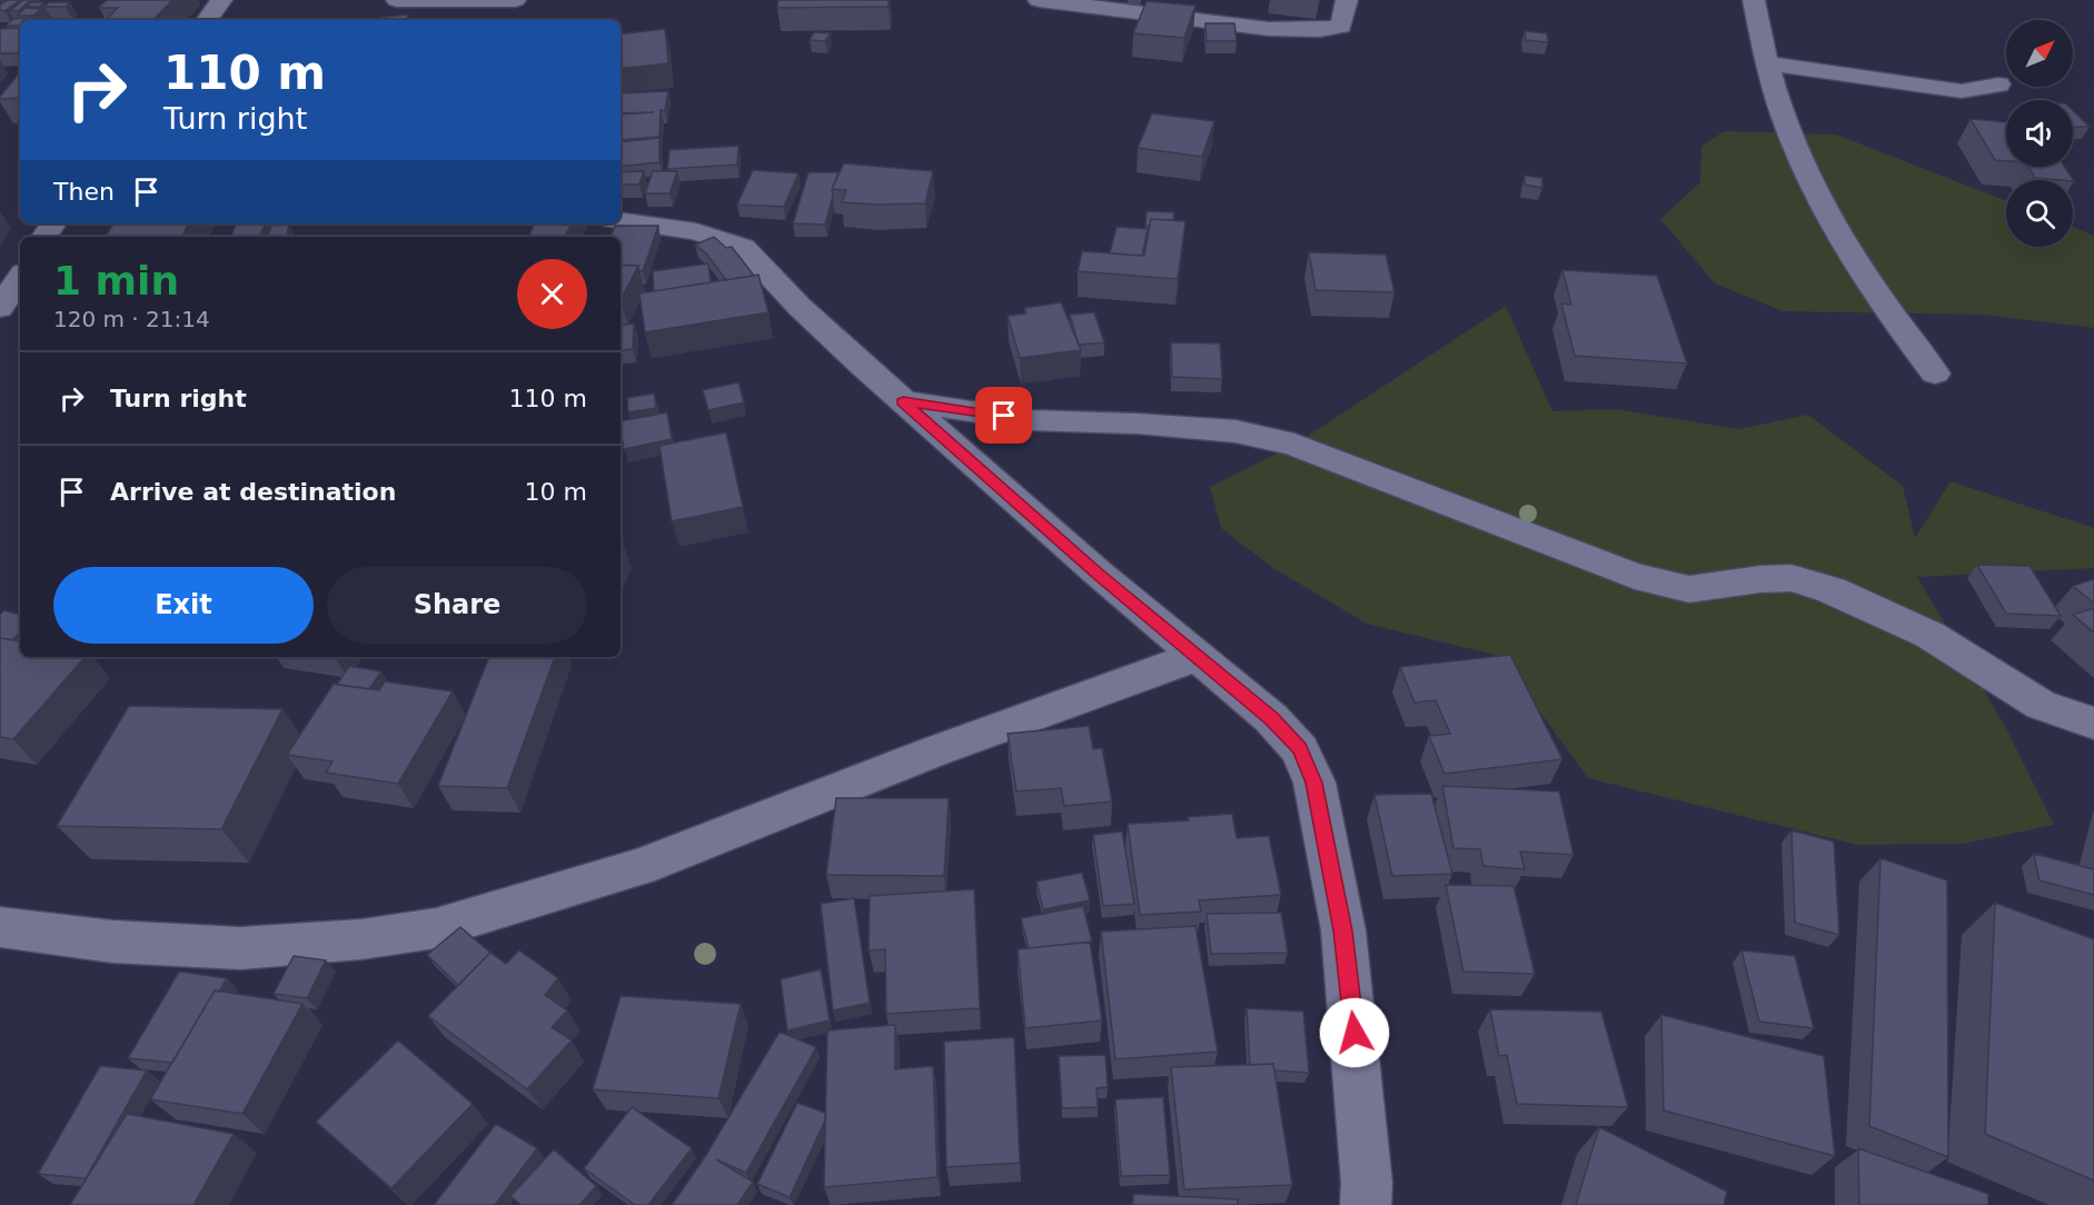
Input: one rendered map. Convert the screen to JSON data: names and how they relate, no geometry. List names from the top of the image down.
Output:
{
  "north": "top right",
  "page": {
    "turn": ["110 m", "Turn right"],
    "then": "Then",
    "heading": ["1 min", "120 m · 21:14"],
    "list": [
      {
        "name": "Turn right",
        "value": "110 m"
      },
      {
        "name": "Arrive at destination",
        "value": "10 m"
      }
    ],
    "buttons": ["Exit", "Share"]
  }
}
